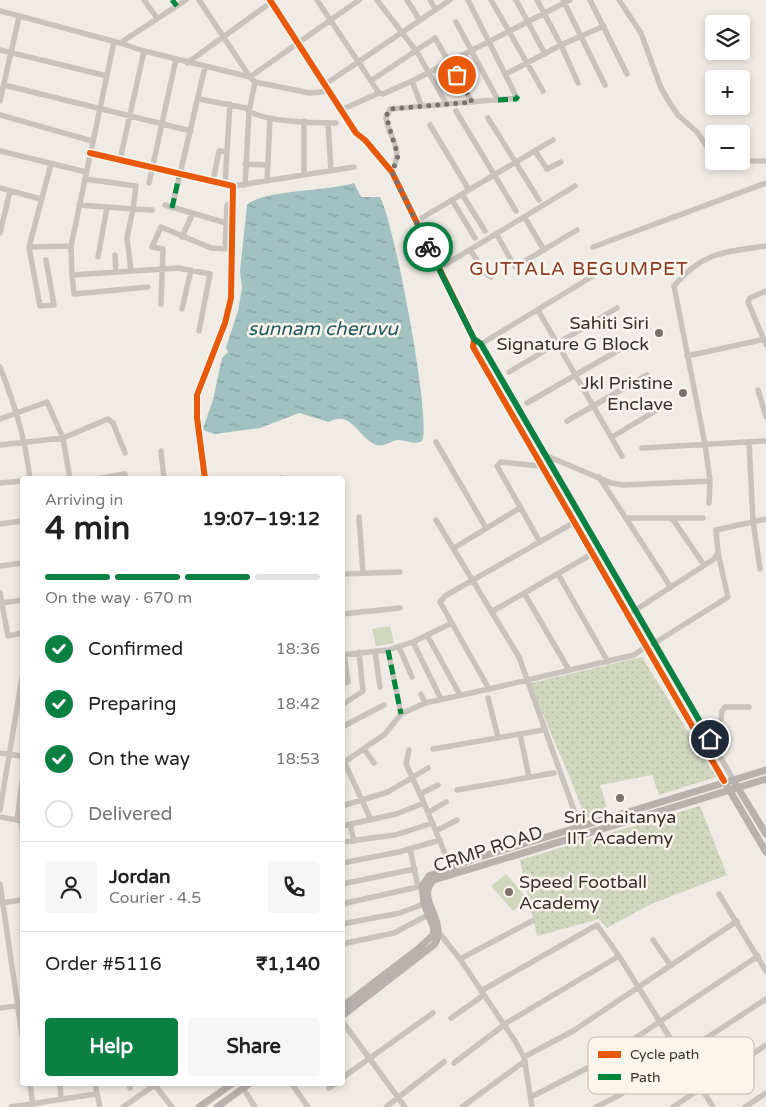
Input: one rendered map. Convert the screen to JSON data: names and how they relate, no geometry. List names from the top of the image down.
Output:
{
  "streets": {
    "main road": ["CRMP ROAD"]
  },
  "districts": ["GUTTALA BEGUMPET"],
  "water": ["sunnam cheruvu"],
  "places": [
    "Sahiti Siri Signature G Block",
    "Jkl Pristine Enclave",
    "Sri Chaitanya IIT Academy",
    "Speed Football Academy"
  ],
  "legend": ["Cycle path", "Path"],
  "page": {
    "map_buttons": ["+", "−"],
    "heading": ["4 min", "Arriving in", "19:07–19:12"],
    "panel": [
      "Jordan",
      "Courier · 4.5",
      "Order #5116",
      "₹1,140"
    ],
    "bar": "On the way · 670 m",
    "list": [
      ["Confirmed", "18:36"],
      ["Preparing", "18:42"],
      ["On the way", "18:53"],
      "Delivered"
    ],
    "buttons": ["Help", "Share"]
  }
}
